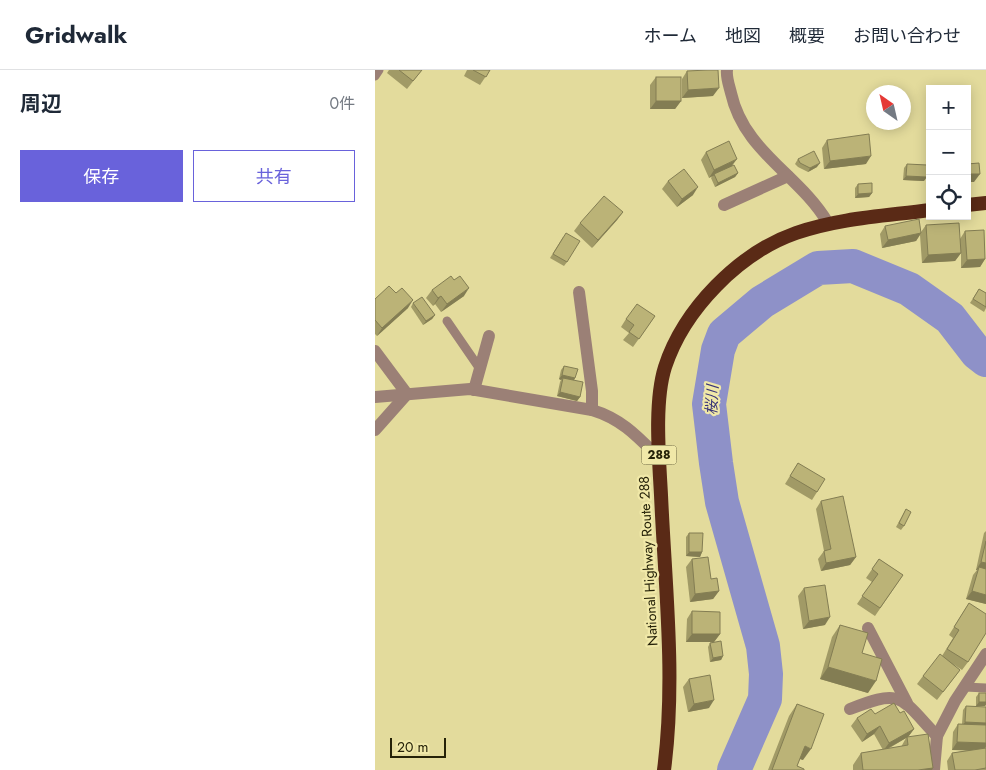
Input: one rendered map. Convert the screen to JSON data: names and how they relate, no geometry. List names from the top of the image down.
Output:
{
  "streets": {
    "highway": ["288", "National Highway Route 288"]
  },
  "crossings": [
    ["288", "National Highway Route 288"]
  ],
  "water": ["桜川"],
  "scale_bar": "20 m",
  "north": "top left",
  "page": {
    "header": "Gridwalk",
    "nav": [
      "ホーム",
      "地図",
      "概要",
      "お問い合わせ"
    ],
    "heading": ["周辺", "0件"],
    "map_buttons": ["+", "−"],
    "buttons": ["保存", "共有"],
    "scale": "20 m"
  }
}
